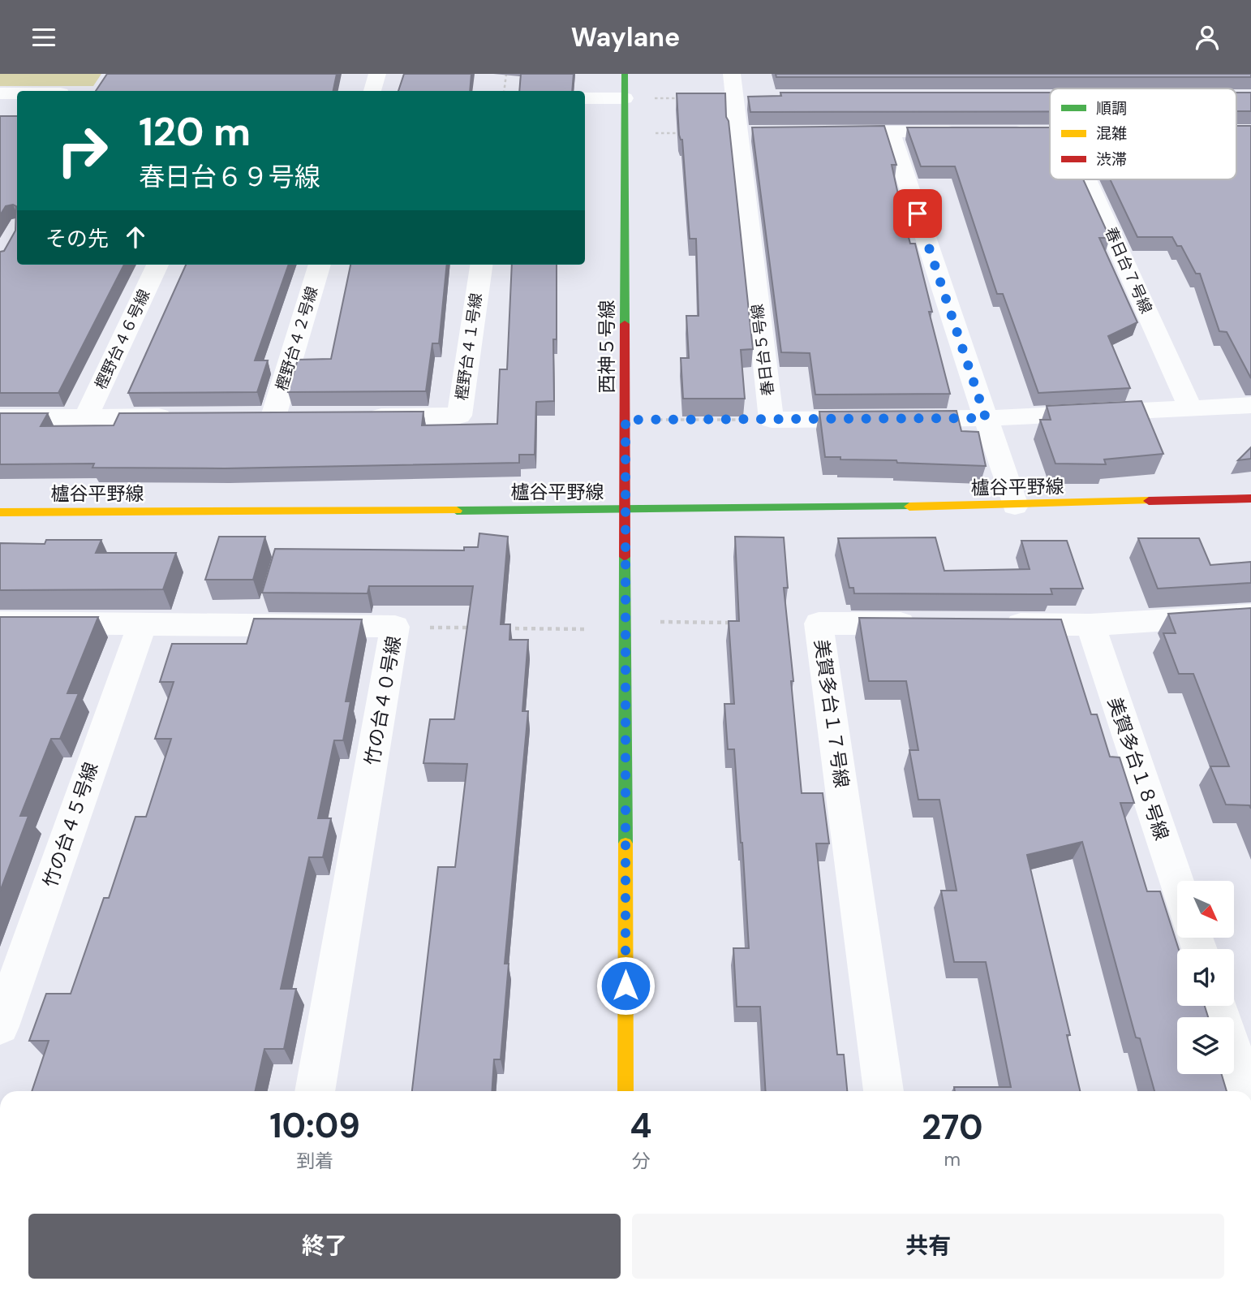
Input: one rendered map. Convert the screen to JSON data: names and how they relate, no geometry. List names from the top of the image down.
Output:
{
  "streets": {
    "street": [
      "春日台７号線",
      "樫野台４２号線",
      "樫野台４６号線",
      "樫野台４１号線",
      "西神５号線",
      "春日台５号線",
      "櫨谷平野線",
      "竹の台４０号線",
      "美賀多台１７号線",
      "美賀多台１８号線",
      "竹の台４５号線"
    ]
  },
  "crossings": [
    ["春日台７号線", "春日台５号線"],
    ["西神５号線", "櫨谷平野線"],
    ["竹の台４０号線", "竹の台４５号線"]
  ],
  "legend": ["順調", "混雑", "渋滞"],
  "north": "bottom right",
  "page": {
    "header": "Waylane",
    "turn": ["120 m", "春日台６９号線"],
    "then": "その先",
    "eta": [
      "10:09",
      "到着",
      "4",
      "分",
      "270",
      "m"
    ],
    "buttons": ["終了", "共有"]
  }
}
